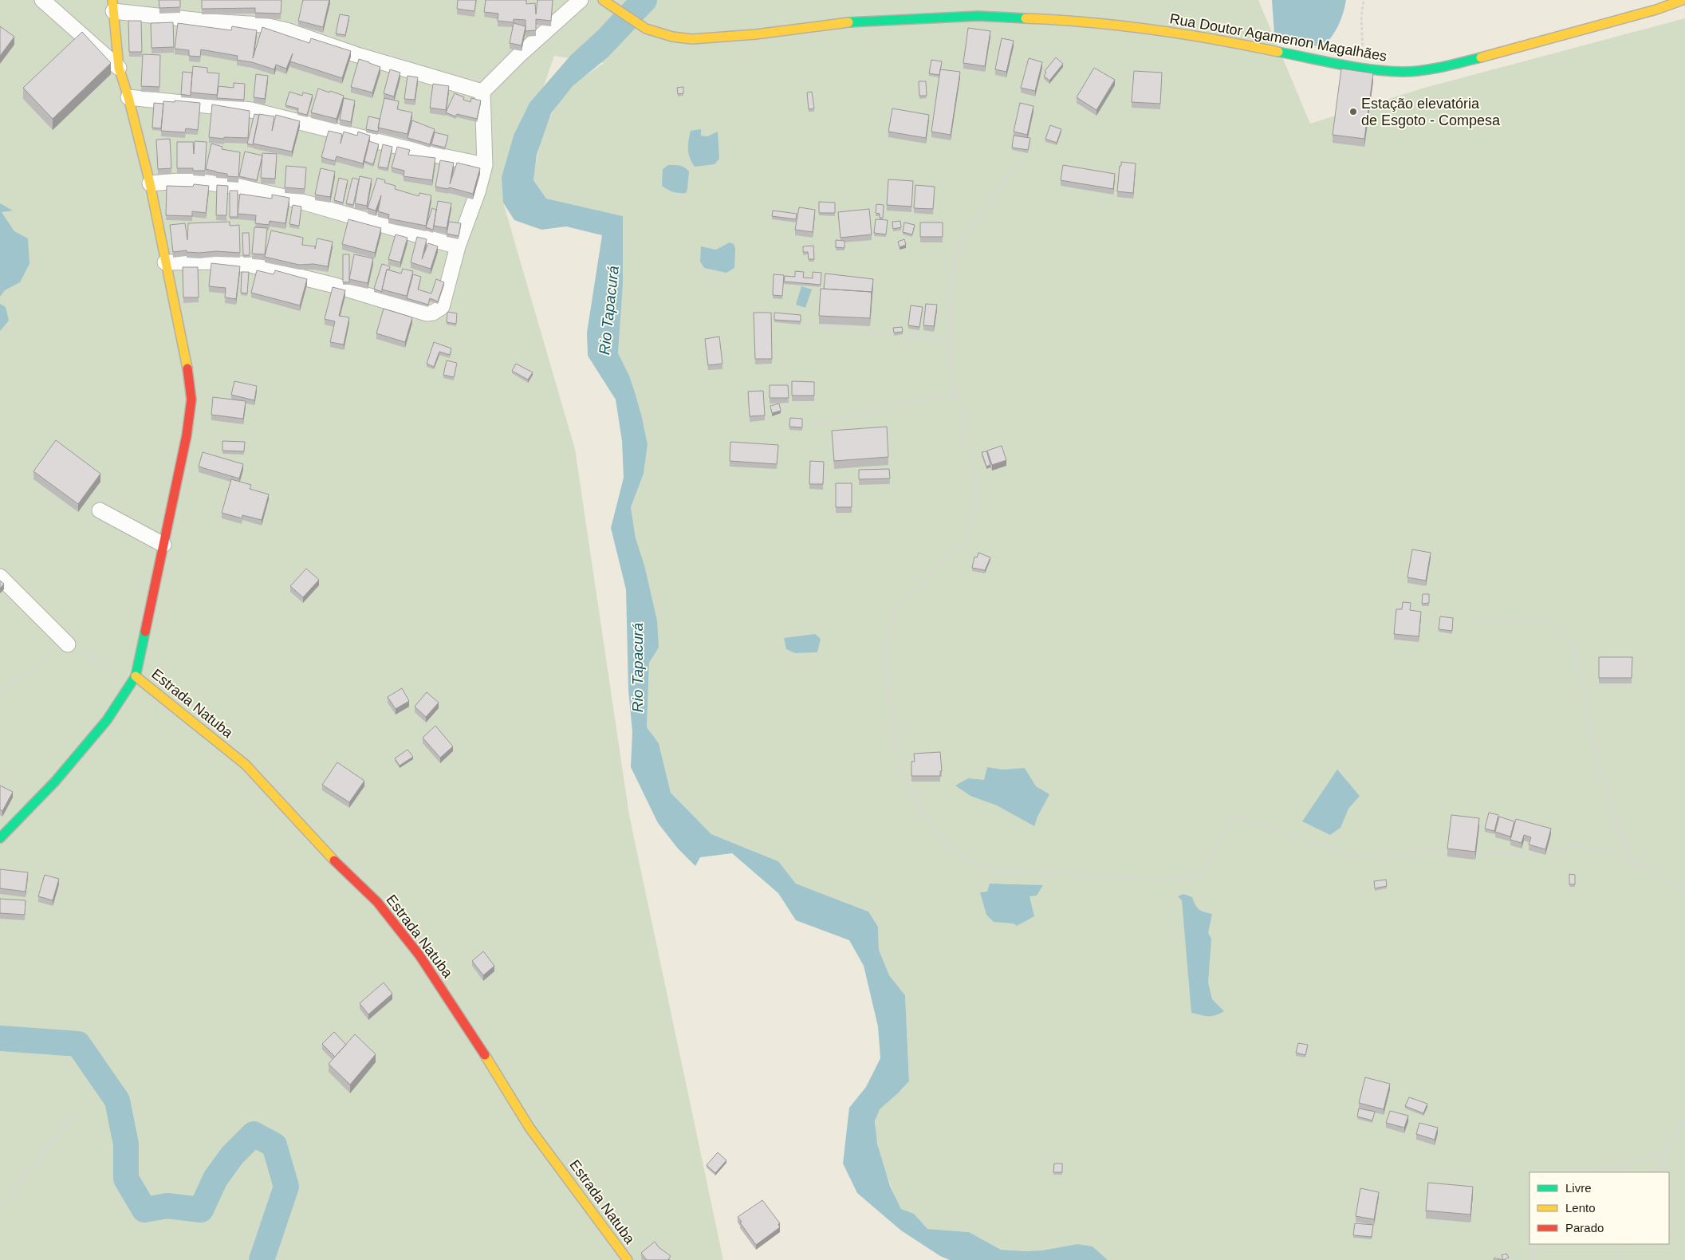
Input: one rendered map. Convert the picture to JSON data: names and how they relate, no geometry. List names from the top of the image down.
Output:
{
  "streets": {
    "street": ["Rua Doutor Agamenon Magalhães", "Estrada Natuba"]
  },
  "water": ["Rio Tapacurá"],
  "places": ["Estação elevatória de Esgoto - Compesa"],
  "legend": ["Livre", "Lento", "Parado"]
}
